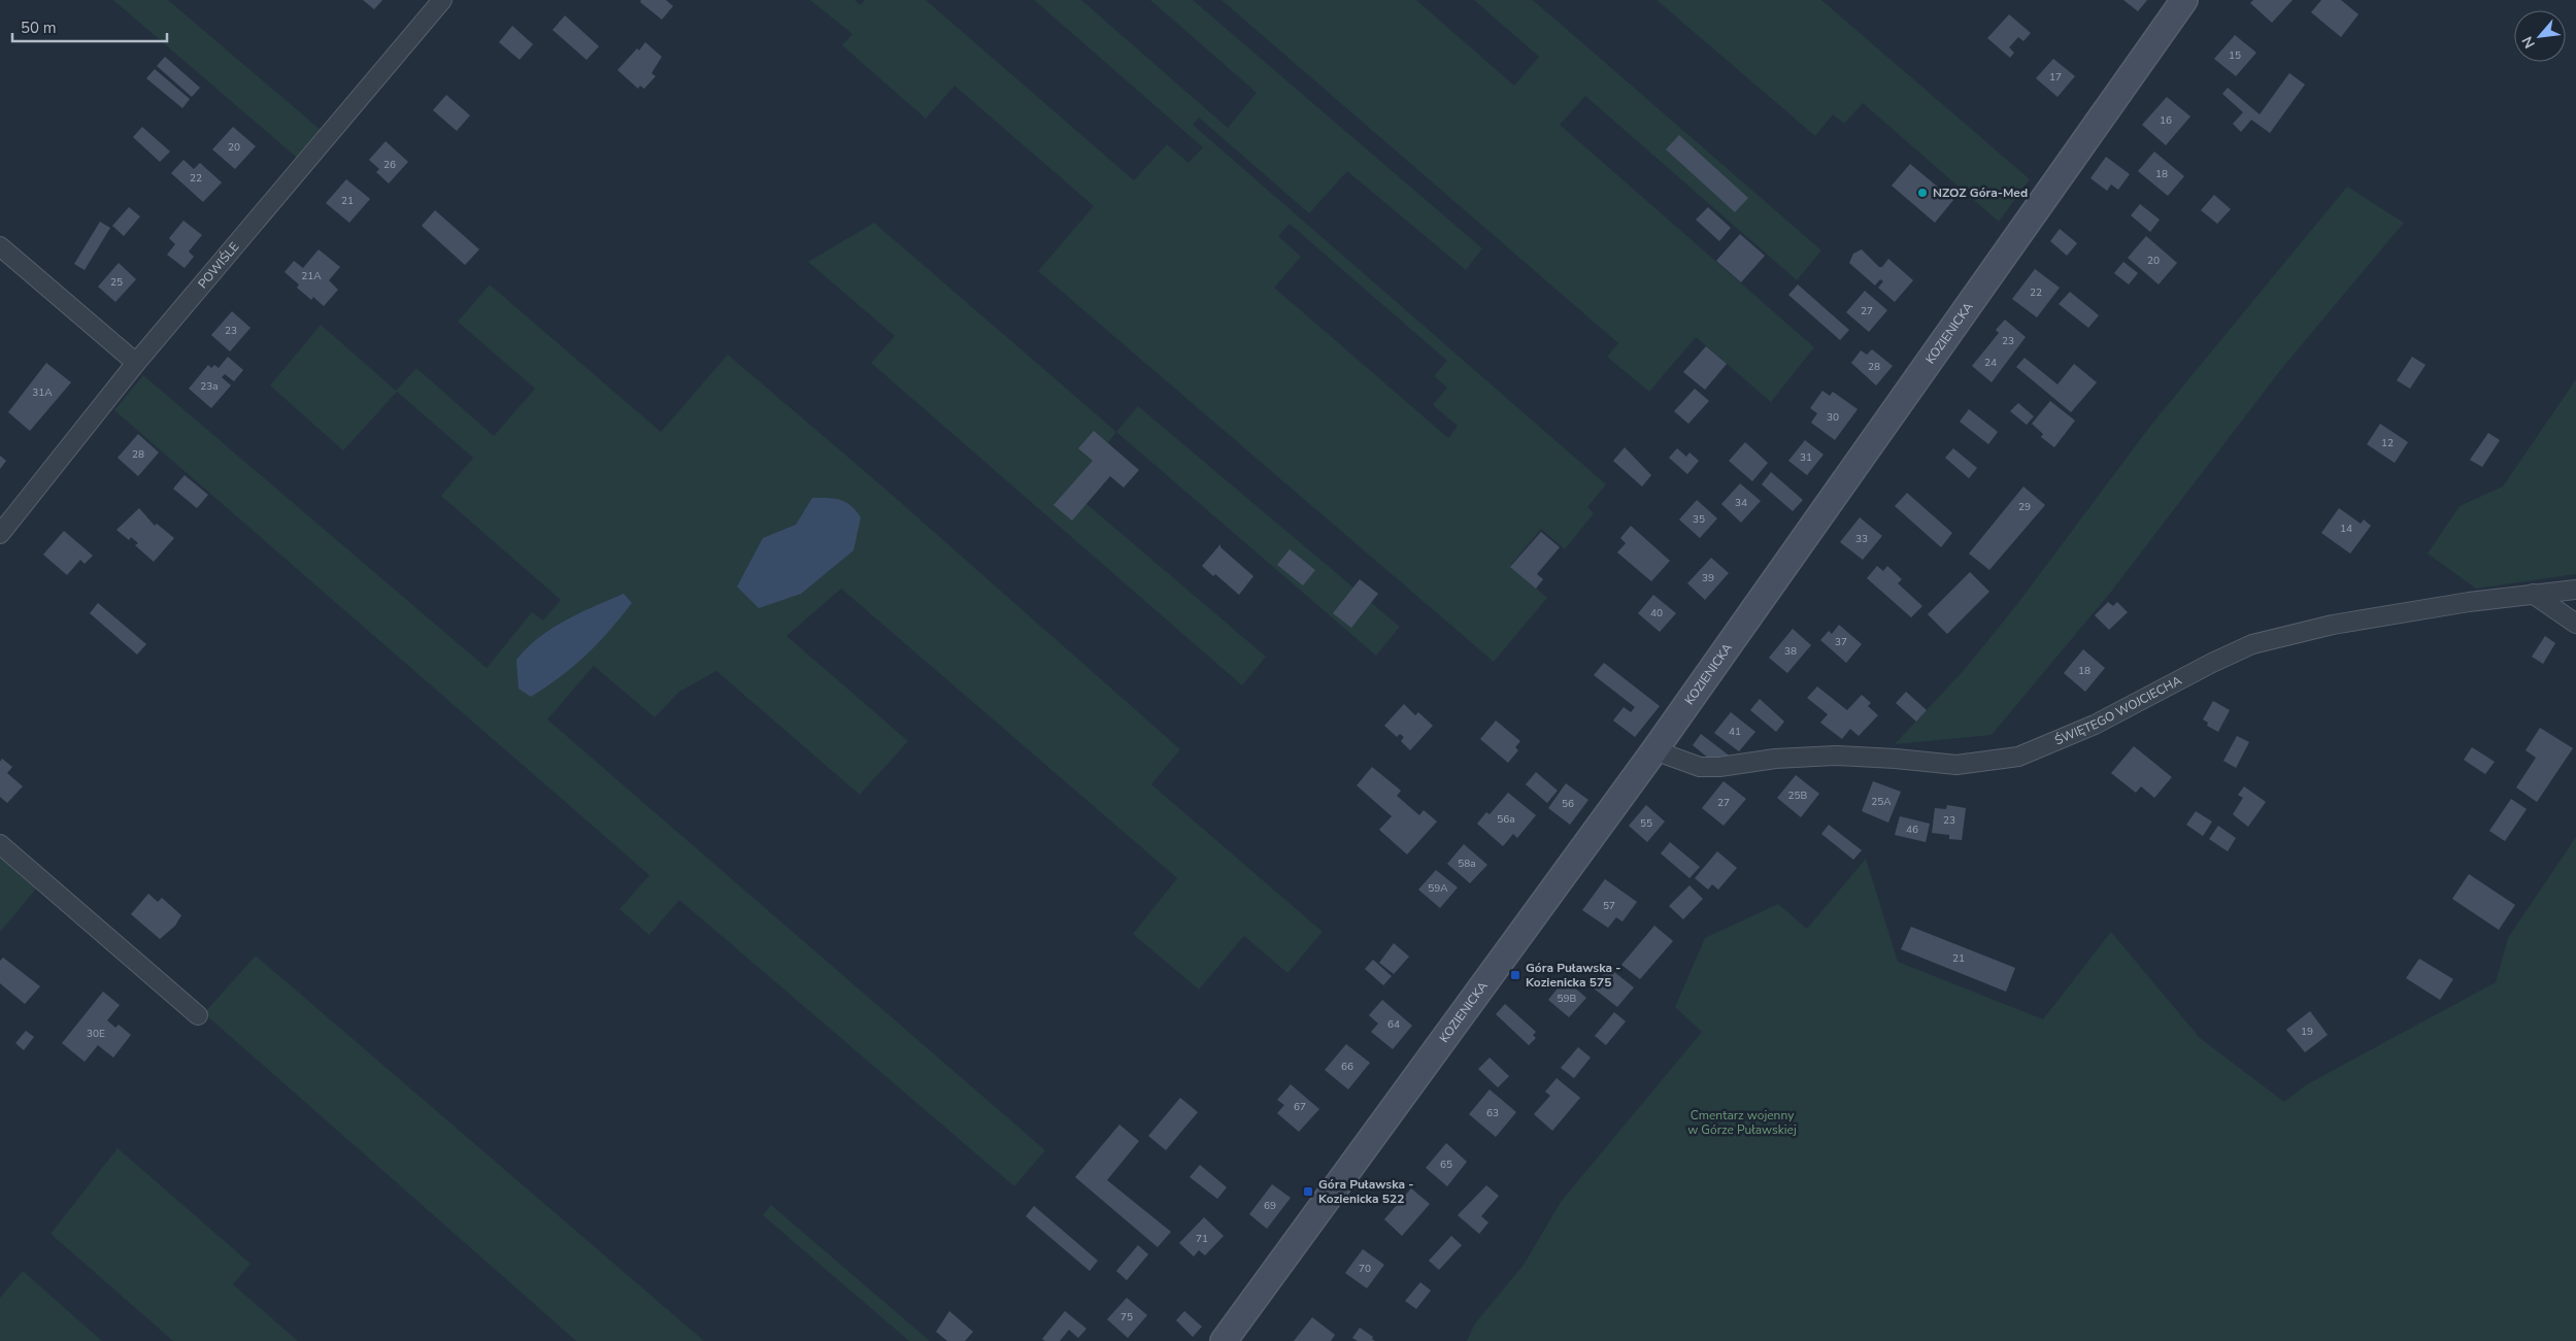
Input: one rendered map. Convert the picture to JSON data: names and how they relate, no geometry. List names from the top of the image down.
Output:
{
  "streets": {
    "main road": ["KOZIENICKA"],
    "street": ["POWIŚLE", "ŚWIĘTEGO WOJCIECHA"]
  },
  "crossings": [
    ["KOZIENICKA", "ŚWIĘTEGO WOJCIECHA"]
  ],
  "parks": ["Cmentarz wojenny w Górze Puławskiej"],
  "places": {
    "other": ["NZOZ Góra-Med"],
    "transit": ["Góra Puławska - Kozienicka 575", "Góra Puławska - Kozienicka 522"]
  },
  "house_numbers": [
    "15",
    "17",
    "16",
    "20",
    "26",
    "18",
    "22",
    "21",
    "20",
    "21A",
    "25",
    "22",
    "27",
    "23",
    "23",
    "24",
    "28",
    "23a",
    "31A",
    "30",
    "12",
    "28",
    "31",
    "34",
    "29",
    "35",
    "14",
    "33",
    "39",
    "40",
    "37",
    "38",
    "18",
    "41",
    "25B",
    "25A",
    "27",
    "56",
    "56a",
    "23",
    "55",
    "46",
    "58a",
    "59A",
    "57",
    "21",
    "59B",
    "64",
    "19",
    "30E",
    "66",
    "67",
    "63",
    "65",
    "69",
    "71",
    "70",
    "75"
  ],
  "scale_bar": "50 m",
  "north": "bottom left"
}
